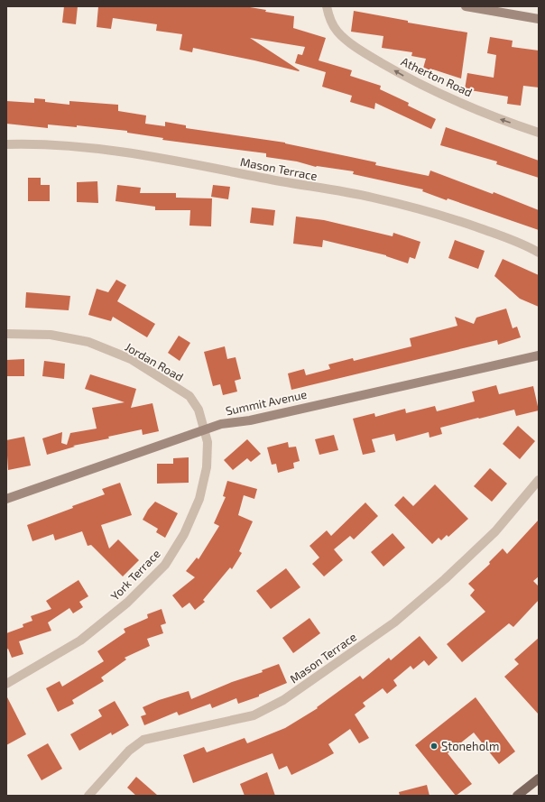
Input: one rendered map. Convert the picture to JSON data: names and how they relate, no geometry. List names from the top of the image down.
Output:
{
  "streets": {
    "street": [
      "Atherton Road",
      "Mason Terrace",
      "Jordan Road",
      "Summit Avenue",
      "York Terrace"
    ]
  },
  "crossings": [
    ["Jordan Road", "Summit Avenue"],
    ["Jordan Road", "York Terrace"],
    ["Summit Avenue", "York Terrace"]
  ],
  "one_way": ["Atherton Road"],
  "places": ["Stoneholm"]
}
